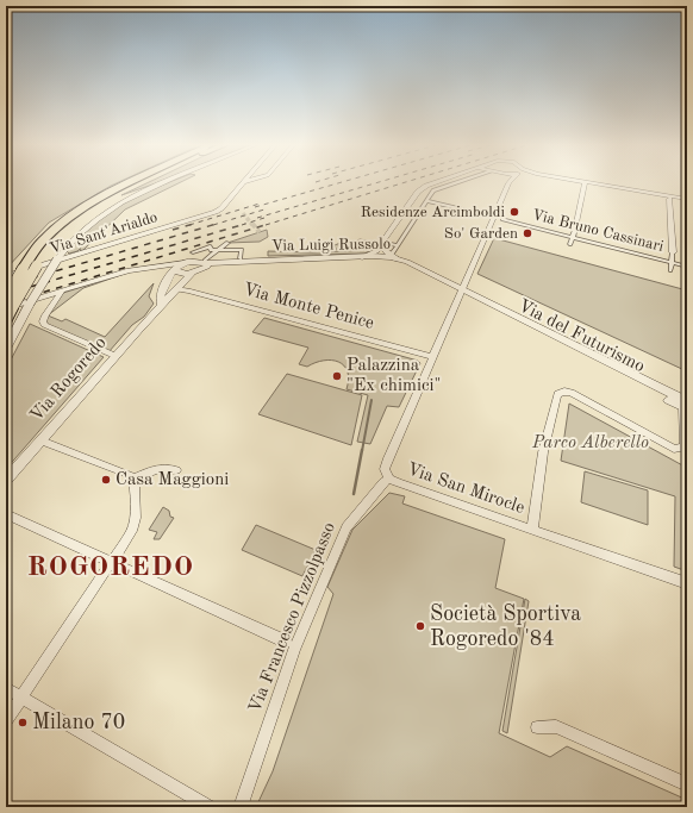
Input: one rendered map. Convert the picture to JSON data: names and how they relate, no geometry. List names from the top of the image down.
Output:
{
  "streets": {
    "street": [
      "Via Bruno Cassinari",
      "Via Sant'Arialdo",
      "Via Luigi Russolo",
      "Via Monte Penice",
      "Via del Futurismo",
      "Via Rogoredo",
      "Via San Mirocle",
      "Via Francesco Pizzolpasso"
    ]
  },
  "crossings": [
    ["Via Luigi Russolo", "Via del Futurismo"],
    ["Via Luigi Russolo", "Via Rogoredo"],
    ["Via Monte Penice", "Via Rogoredo"],
    ["Via del Futurismo", "Via San Mirocle"],
    ["Via San Mirocle", "Via Francesco Pizzolpasso"]
  ],
  "districts": ["ROGOREDO"],
  "parks": ["Parco Alberello"],
  "places": [
    "Residenze Arcimboldi",
    "So' Garden",
    "Palazzina \"Ex chimici\"",
    "Casa Maggioni",
    "Società Sportiva Rogoredo '84",
    "Milano 70"
  ]
}
